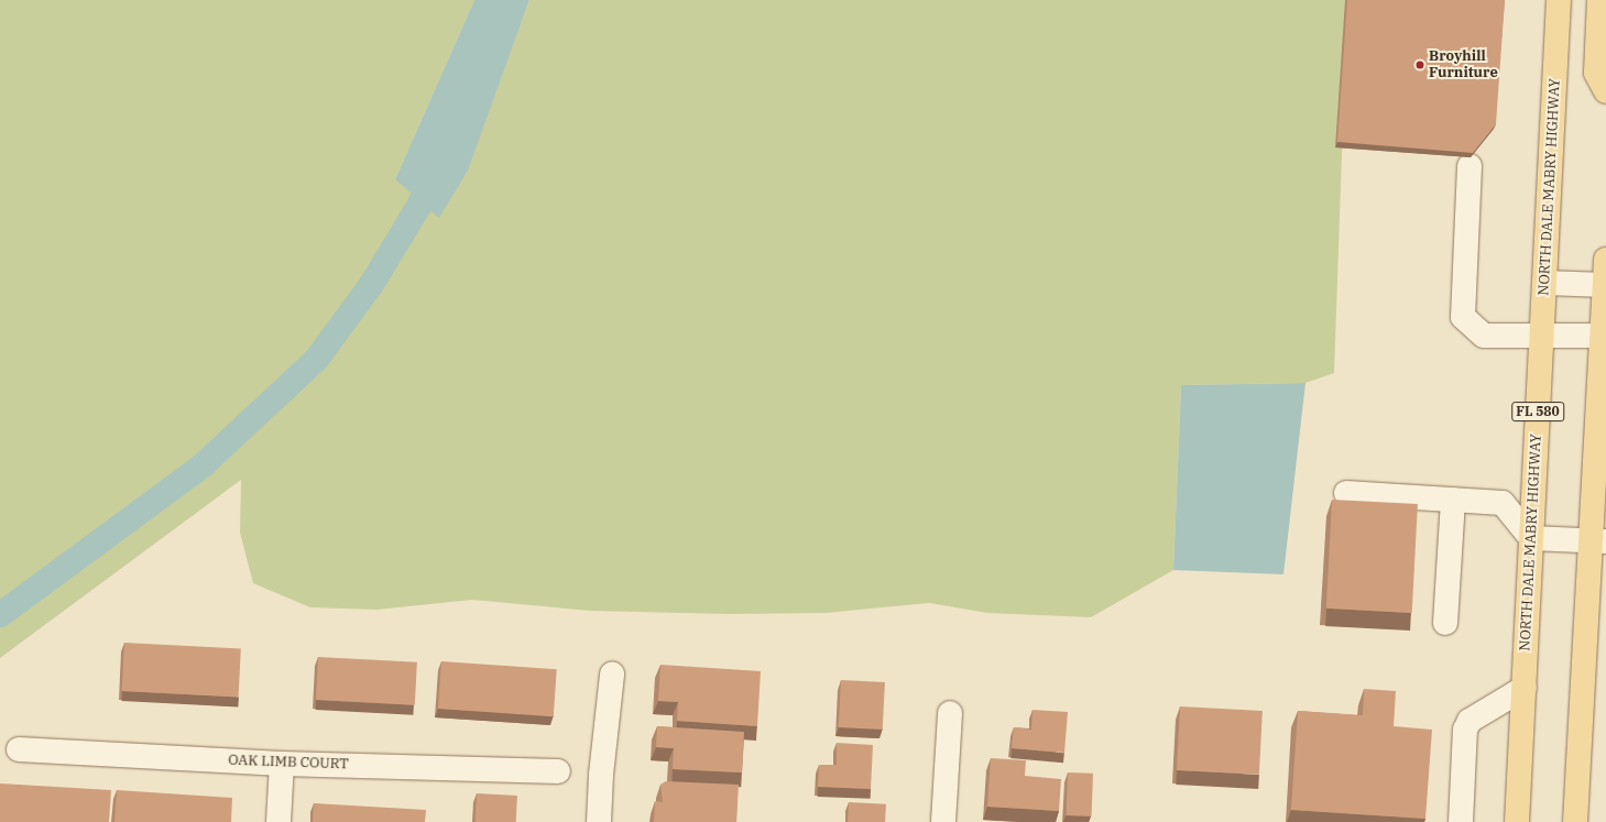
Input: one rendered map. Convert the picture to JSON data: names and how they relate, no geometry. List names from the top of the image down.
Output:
{
  "streets": {
    "main road": ["NORTH DALE MABRY HIGHWAY", "FL 580"],
    "street": ["OAK LIMB COURT"]
  },
  "places": ["Broyhill Furniture"]
}
